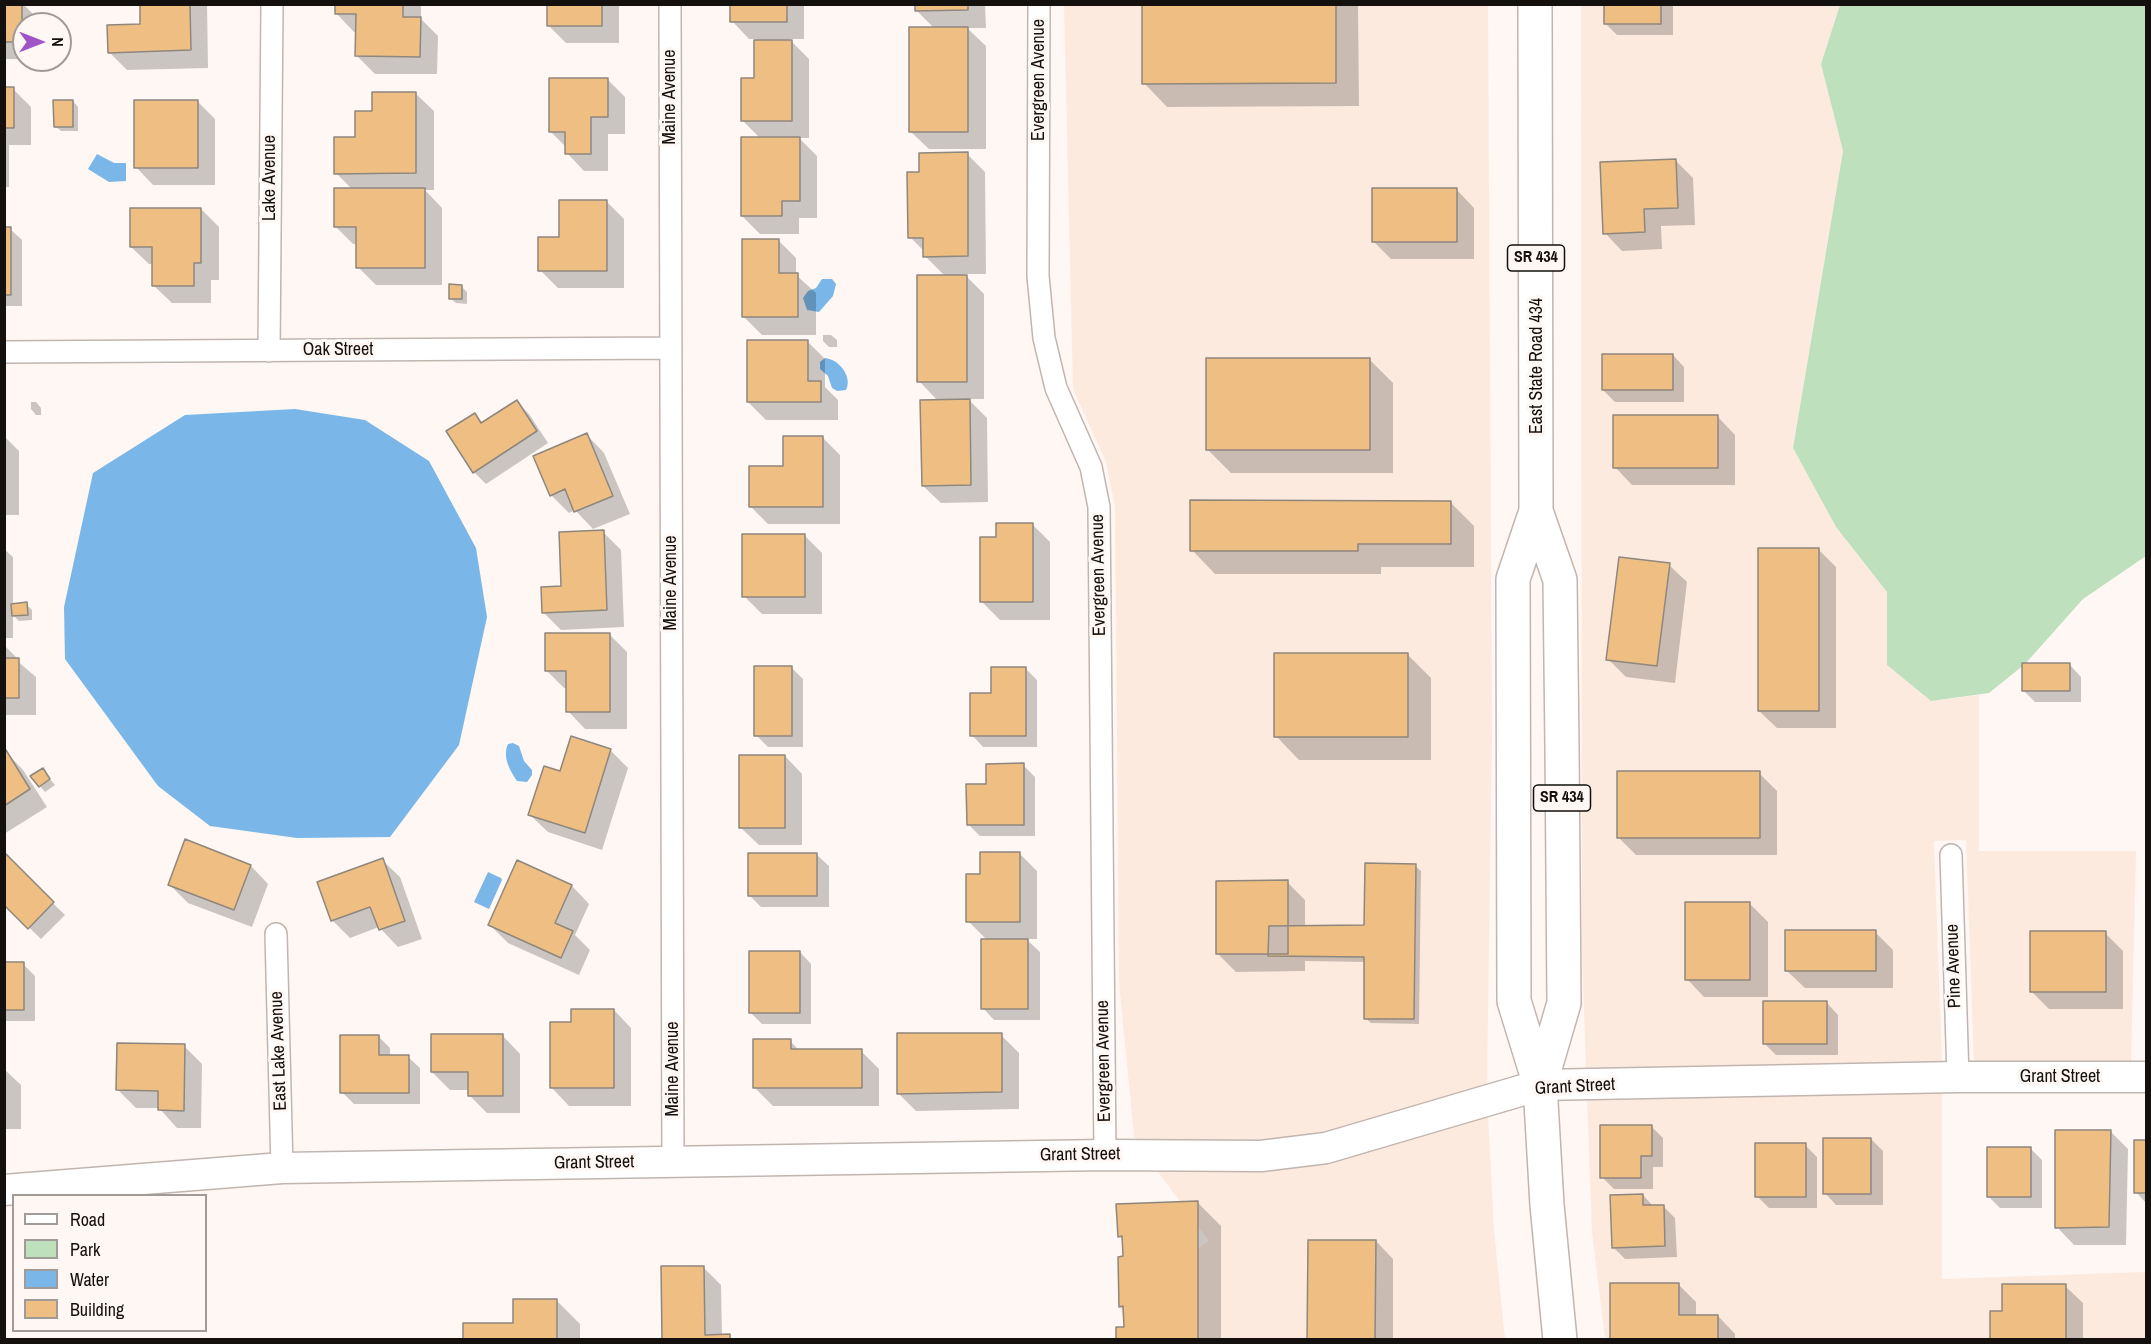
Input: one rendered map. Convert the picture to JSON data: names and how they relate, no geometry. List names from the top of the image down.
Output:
{
  "streets": {
    "main road": ["SR 434", "East State Road 434"],
    "street": [
      "Evergreen Avenue",
      "Maine Avenue",
      "Lake Avenue",
      "Oak Street",
      "Pine Avenue",
      "East Lake Avenue",
      "Grant Street"
    ]
  },
  "crossings": [
    ["Evergreen Avenue", "Grant Street"],
    ["Maine Avenue", "Oak Street"],
    ["Maine Avenue", "Grant Street"],
    ["Lake Avenue", "Oak Street"],
    ["SR 434", "East State Road 434"],
    ["SR 434", "Grant Street"],
    ["Pine Avenue", "Grant Street"],
    ["East Lake Avenue", "Grant Street"]
  ],
  "legend": [
    "Road",
    "Park",
    "Water",
    "Building"
  ],
  "north": "right"
}
